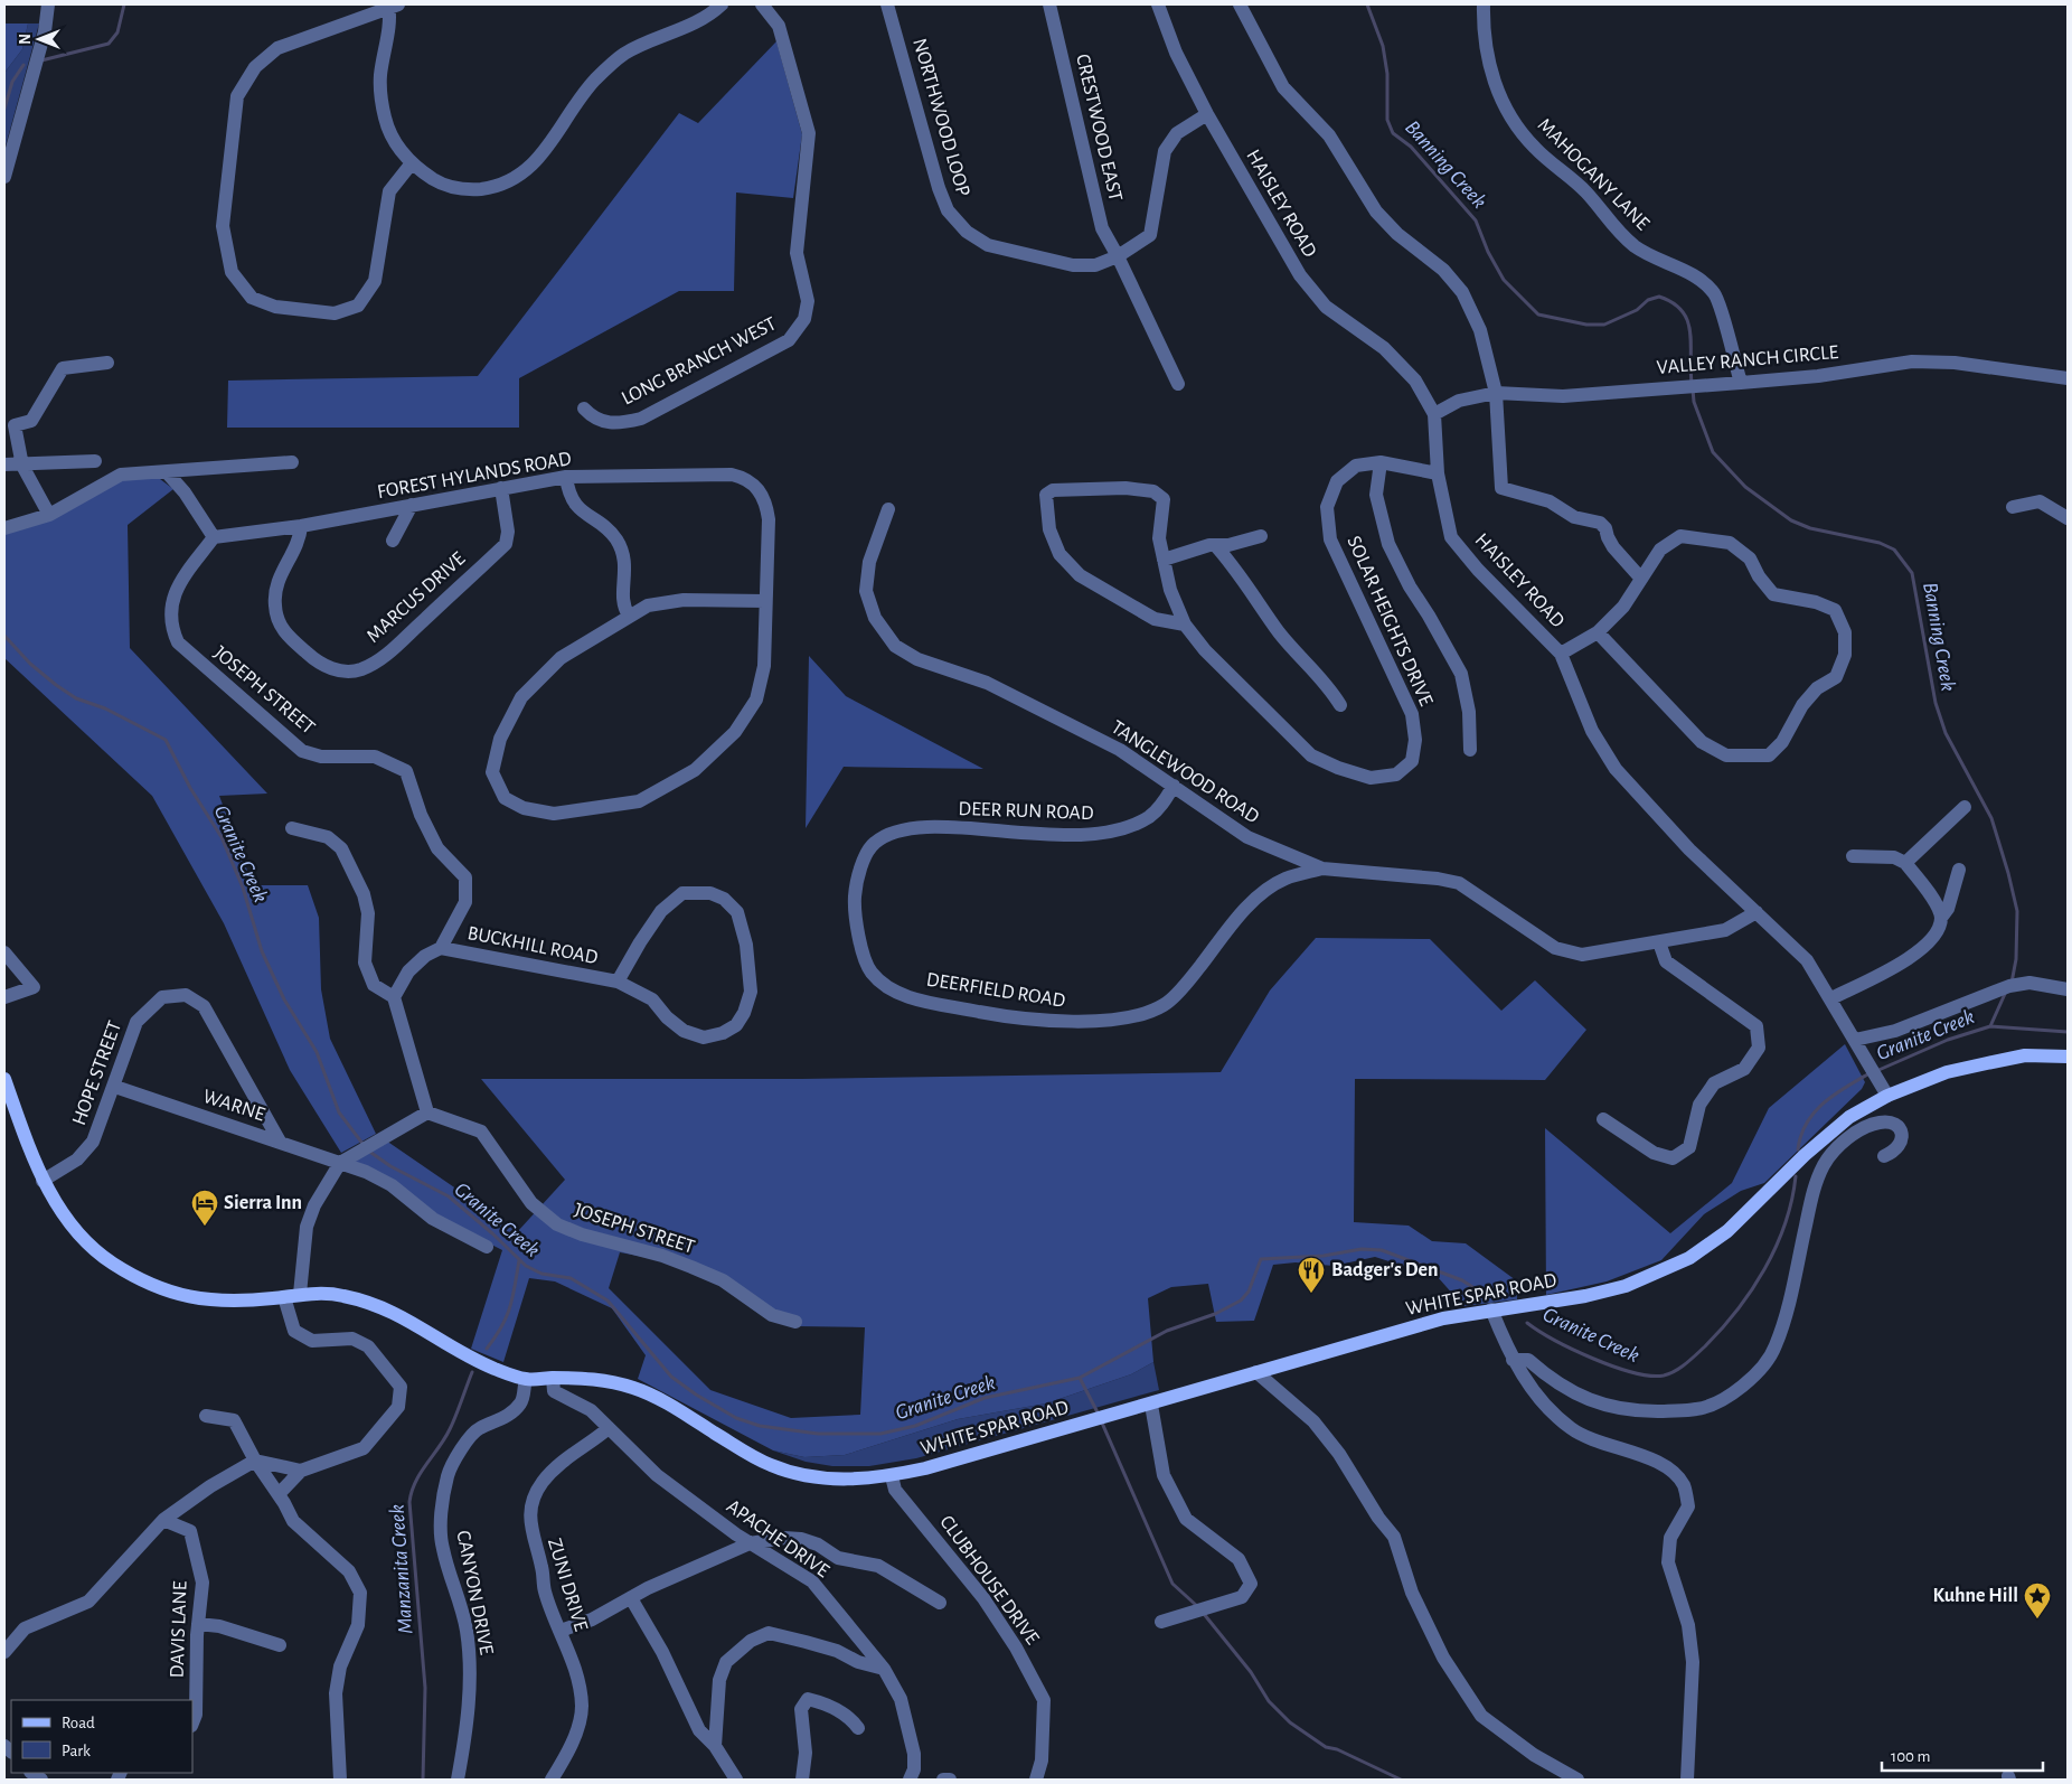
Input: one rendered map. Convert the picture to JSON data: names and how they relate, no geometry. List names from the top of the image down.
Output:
{
  "streets": {
    "main road": ["WHITE SPAR ROAD"],
    "street": [
      "NORTHWOOD LOOP",
      "CRESTWOOD EAST",
      "MAHOGANY LANE",
      "HAISLEY ROAD",
      "VALLEY RANCH CIRCLE",
      "LONG BRANCH WEST",
      "FOREST HYLANDS ROAD",
      "MARCUS DRIVE",
      "SOLAR HEIGHTS DRIVE",
      "JOSEPH STREET",
      "TANGLEWOOD ROAD",
      "DEER RUN ROAD",
      "BUCKHILL ROAD",
      "DEERFIELD ROAD",
      "HOPE STREET",
      "WARNE",
      "APACHE DRIVE",
      "CLUBHOUSE DRIVE",
      "ZUNI DRIVE",
      "CANYON DRIVE",
      "DAVIS LANE"
    ]
  },
  "crossings": [
    ["NORTHWOOD LOOP", "CRESTWOOD EAST"],
    ["NORTHWOOD LOOP", "HAISLEY ROAD"],
    ["MAHOGANY LANE", "VALLEY RANCH CIRCLE"],
    ["HAISLEY ROAD", "VALLEY RANCH CIRCLE"],
    ["HAISLEY ROAD", "SOLAR HEIGHTS DRIVE"],
    ["HAISLEY ROAD", "TANGLEWOOD ROAD"],
    ["HAISLEY ROAD", "WHITE SPAR ROAD"],
    ["FOREST HYLANDS ROAD", "MARCUS DRIVE"],
    ["FOREST HYLANDS ROAD", "JOSEPH STREET"],
    ["JOSEPH STREET", "BUCKHILL ROAD"],
    ["TANGLEWOOD ROAD", "DEER RUN ROAD"],
    ["TANGLEWOOD ROAD", "DEERFIELD ROAD"],
    ["DEER RUN ROAD", "DEERFIELD ROAD"],
    ["HOPE STREET", "WARNE"],
    ["HOPE STREET", "WHITE SPAR ROAD"],
    ["WHITE SPAR ROAD", "APACHE DRIVE"],
    ["WHITE SPAR ROAD", "CLUBHOUSE DRIVE"],
    ["WHITE SPAR ROAD", "CANYON DRIVE"],
    ["APACHE DRIVE", "ZUNI DRIVE"]
  ],
  "water": ["Banning Creek", "Granite Creek", "Manzanita Creek"],
  "places": {
    "hotel": ["Sierra Inn"],
    "restaurant": ["Badger's Den"],
    "place": ["Kuhne Hill"]
  },
  "legend": ["Road", "Park"],
  "scale_bar": "100 m",
  "north": "left"
}
